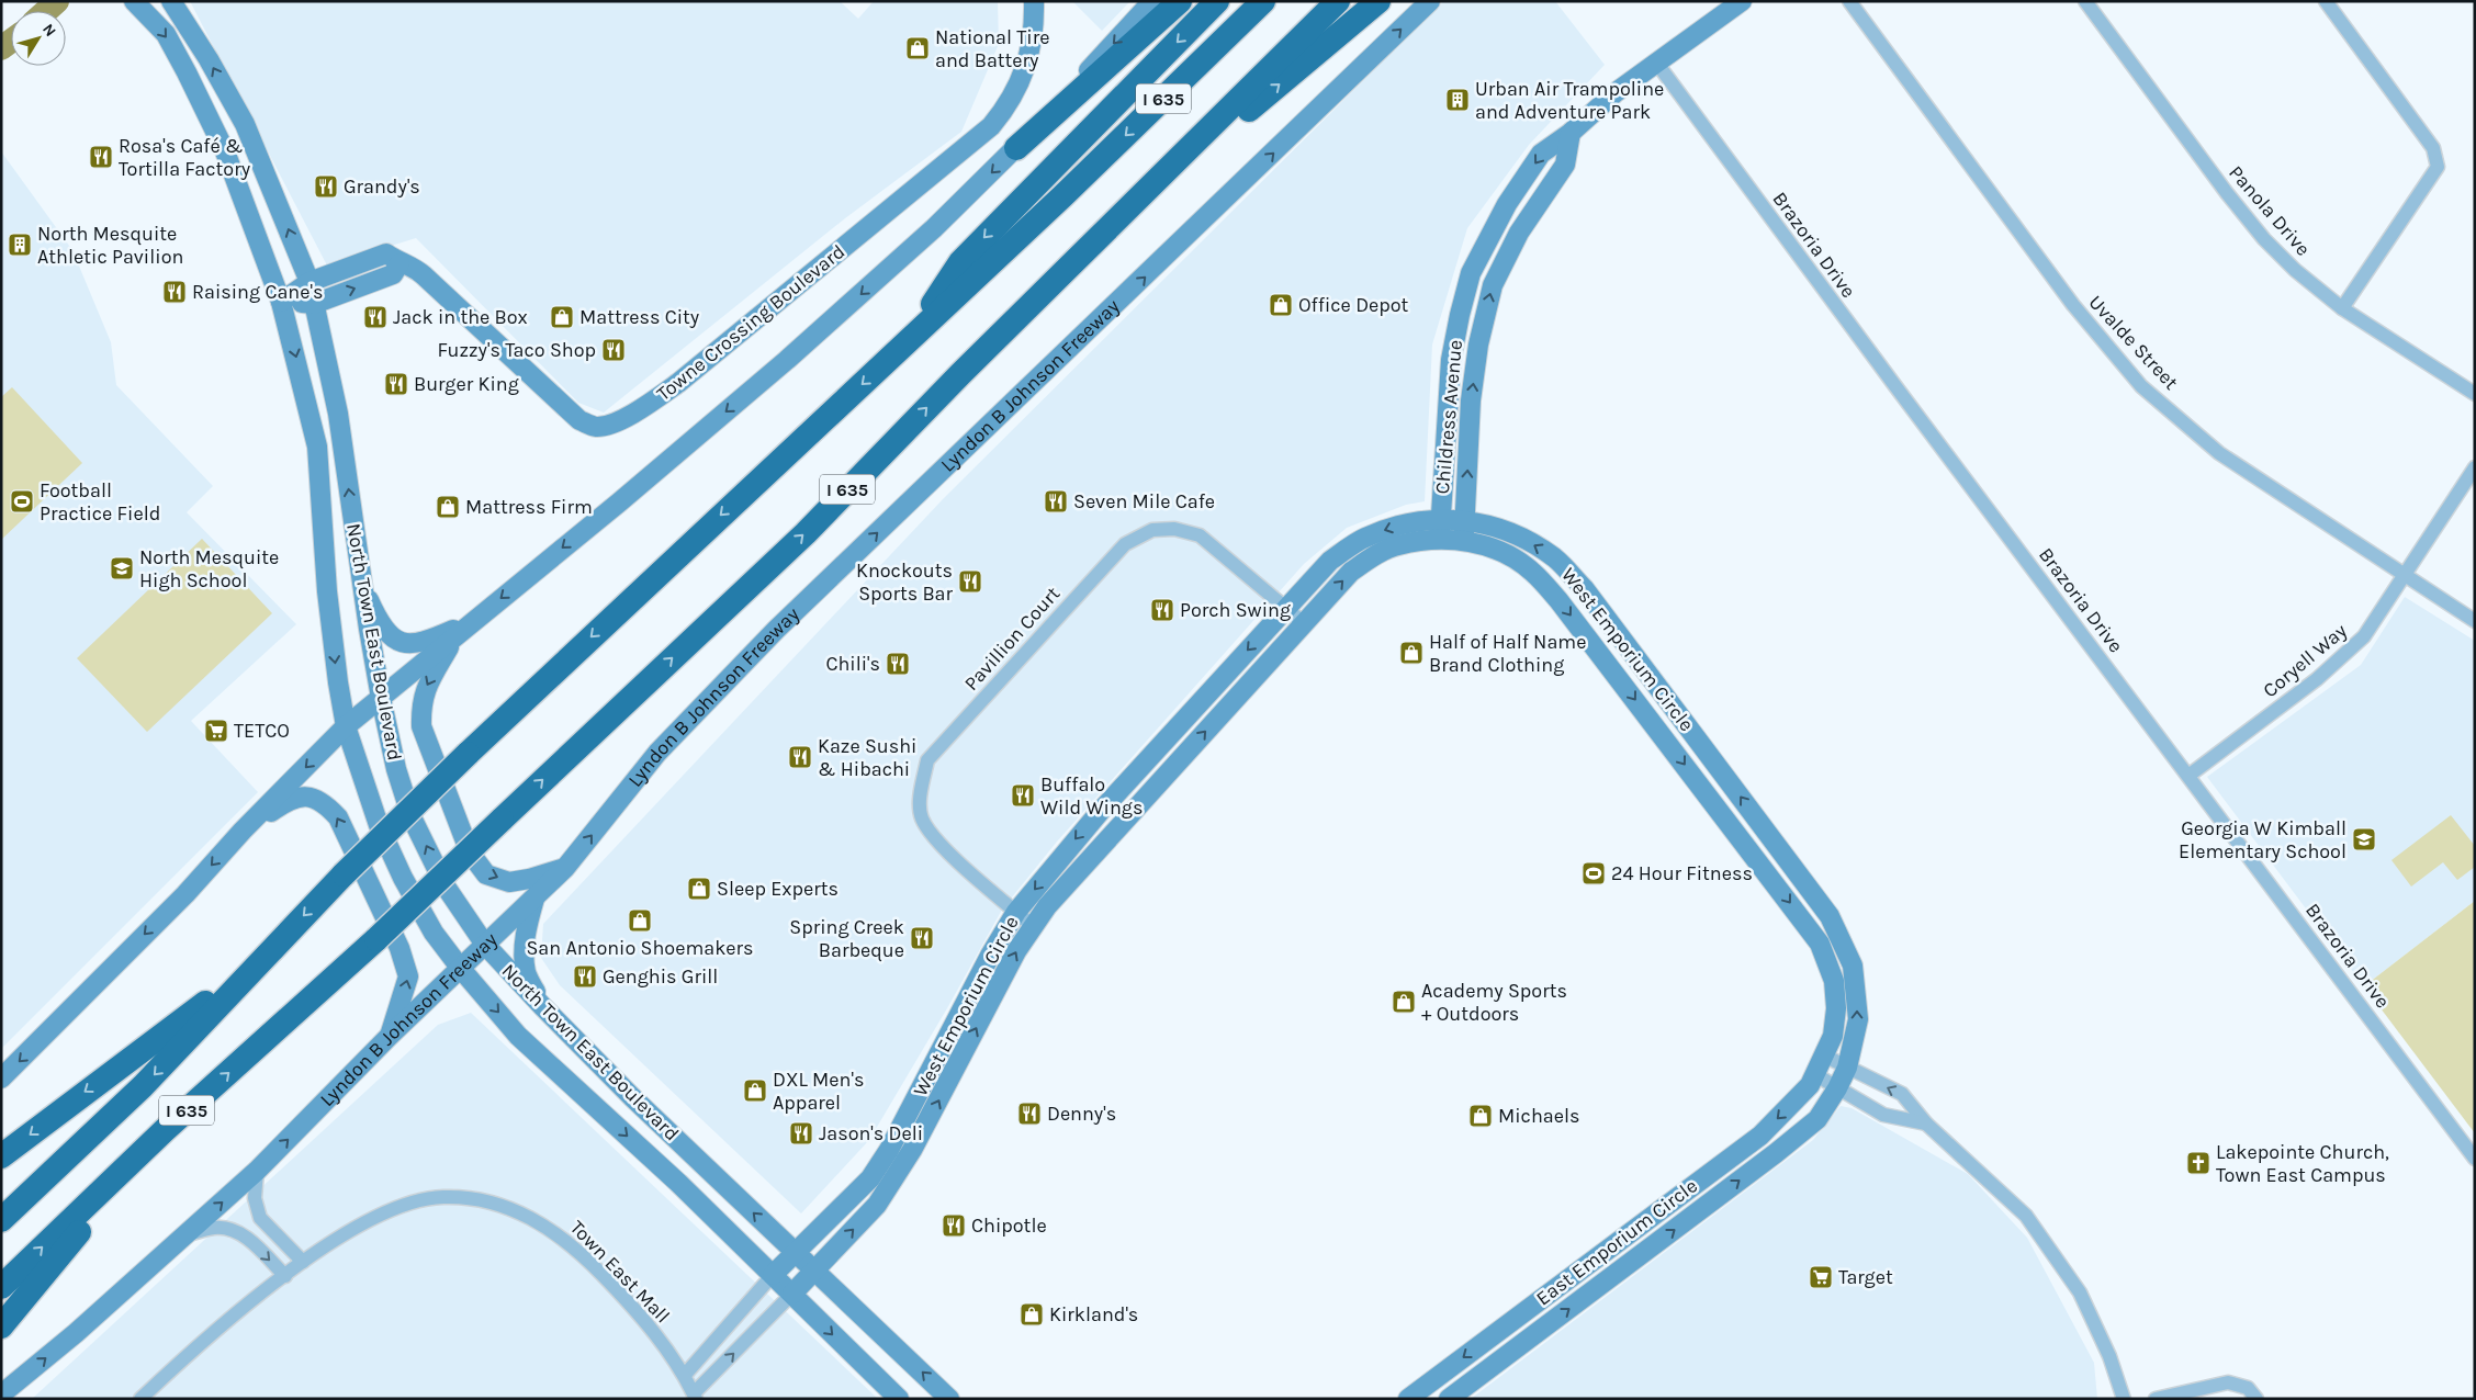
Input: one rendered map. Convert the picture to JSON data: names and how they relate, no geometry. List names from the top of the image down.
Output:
{
  "streets": {
    "highway": ["I 635"],
    "main road": [
      "Towne Crossing Boulevard",
      "Lyndon B Johnson Freeway",
      "Childress Avenue",
      "North Town East Boulevard",
      "West Emporium Circle",
      "East Emporium Circle"
    ],
    "street": [
      "Panola Drive",
      "Brazoria Drive",
      "Uvalde Street",
      "Pavillion Court",
      "Coryell Way",
      "Town East Mall"
    ]
  },
  "crossings": [
    ["Brazoria Drive", "Childress Avenue"],
    ["Brazoria Drive", "Coryell Way"],
    ["Towne Crossing Boulevard", "North Town East Boulevard"],
    ["Uvalde Street", "Coryell Way"],
    ["Lyndon B Johnson Freeway", "North Town East Boulevard"],
    ["Childress Avenue", "West Emporium Circle"],
    ["Pavillion Court", "West Emporium Circle"],
    ["North Town East Boulevard", "West Emporium Circle"],
    ["West Emporium Circle", "East Emporium Circle"]
  ],
  "one_way": ["Lyndon B Johnson Freeway"],
  "places": {
    "shop": [
      "National Tire and Battery",
      "Office Depot",
      "Mattress City",
      "Mattress Firm",
      "Half of Half Name Brand Clothing",
      "Sleep Experts",
      "San Antonio Shoemakers",
      "Academy Sports + Outdoors",
      "DXL Men's Apparel",
      "Michaels",
      "Kirkland's"
    ],
    "building": ["Urban Air Trampoline and Adventure Park", "North Mesquite Athletic Pavilion"],
    "restaurant": [
      "Rosa's Café & Tortilla Factory",
      "Grandy's",
      "Raising Cane's",
      "Jack in the Box",
      "Fuzzy's Taco Shop",
      "Burger King",
      "Seven Mile Cafe",
      "Knockouts Sports Bar",
      "Porch Swing",
      "Chili's",
      "Kaze Sushi & Hibachi",
      "Buffalo Wild Wings",
      "Spring Creek Barbeque",
      "Genghis Grill",
      "Denny's",
      "Jason's Deli",
      "Chipotle"
    ],
    "sports": ["Football Practice Field", "24 Hour Fitness"],
    "school or university": ["North Mesquite High School", "Georgia W Kimball Elementary School"],
    "supermarket": ["TETCO", "Target"],
    "church": ["Lakepointe Church, Town East Campus"]
  },
  "north": "top right"
}
